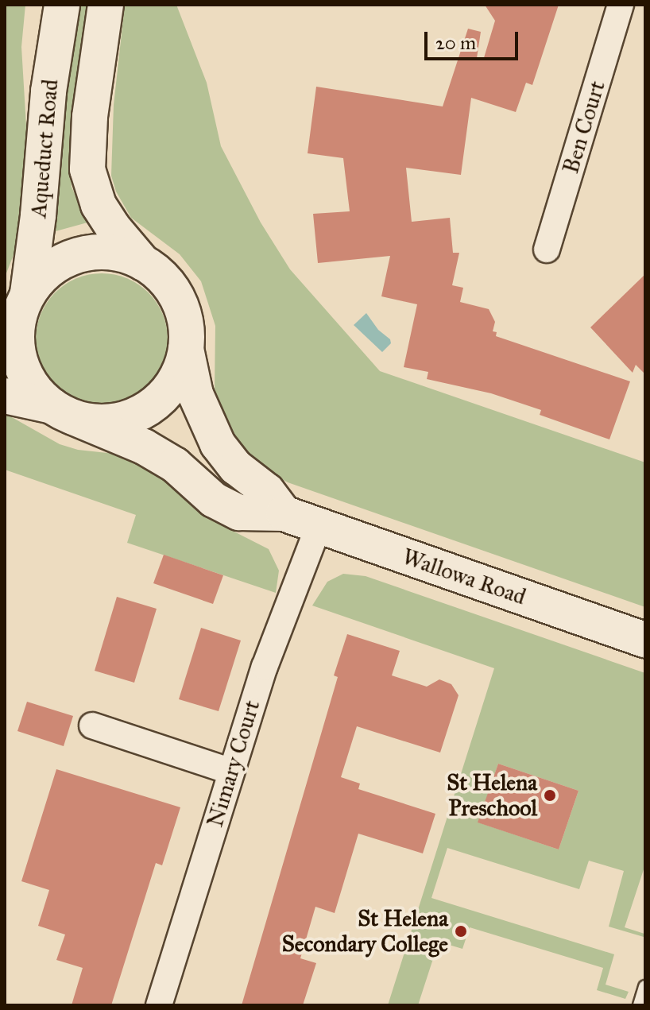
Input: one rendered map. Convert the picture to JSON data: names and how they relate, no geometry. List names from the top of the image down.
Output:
{
  "streets": {
    "main road": ["Aqueduct Road", "Wallowa Road"],
    "street": ["Ben Court", "Nimary Court"]
  },
  "crossings": [
    ["Aqueduct Road", "Wallowa Road"],
    ["Wallowa Road", "Nimary Court"]
  ],
  "places": ["St Helena Preschool", "St Helena Secondary College"],
  "scale_bar": "20 m"
}
